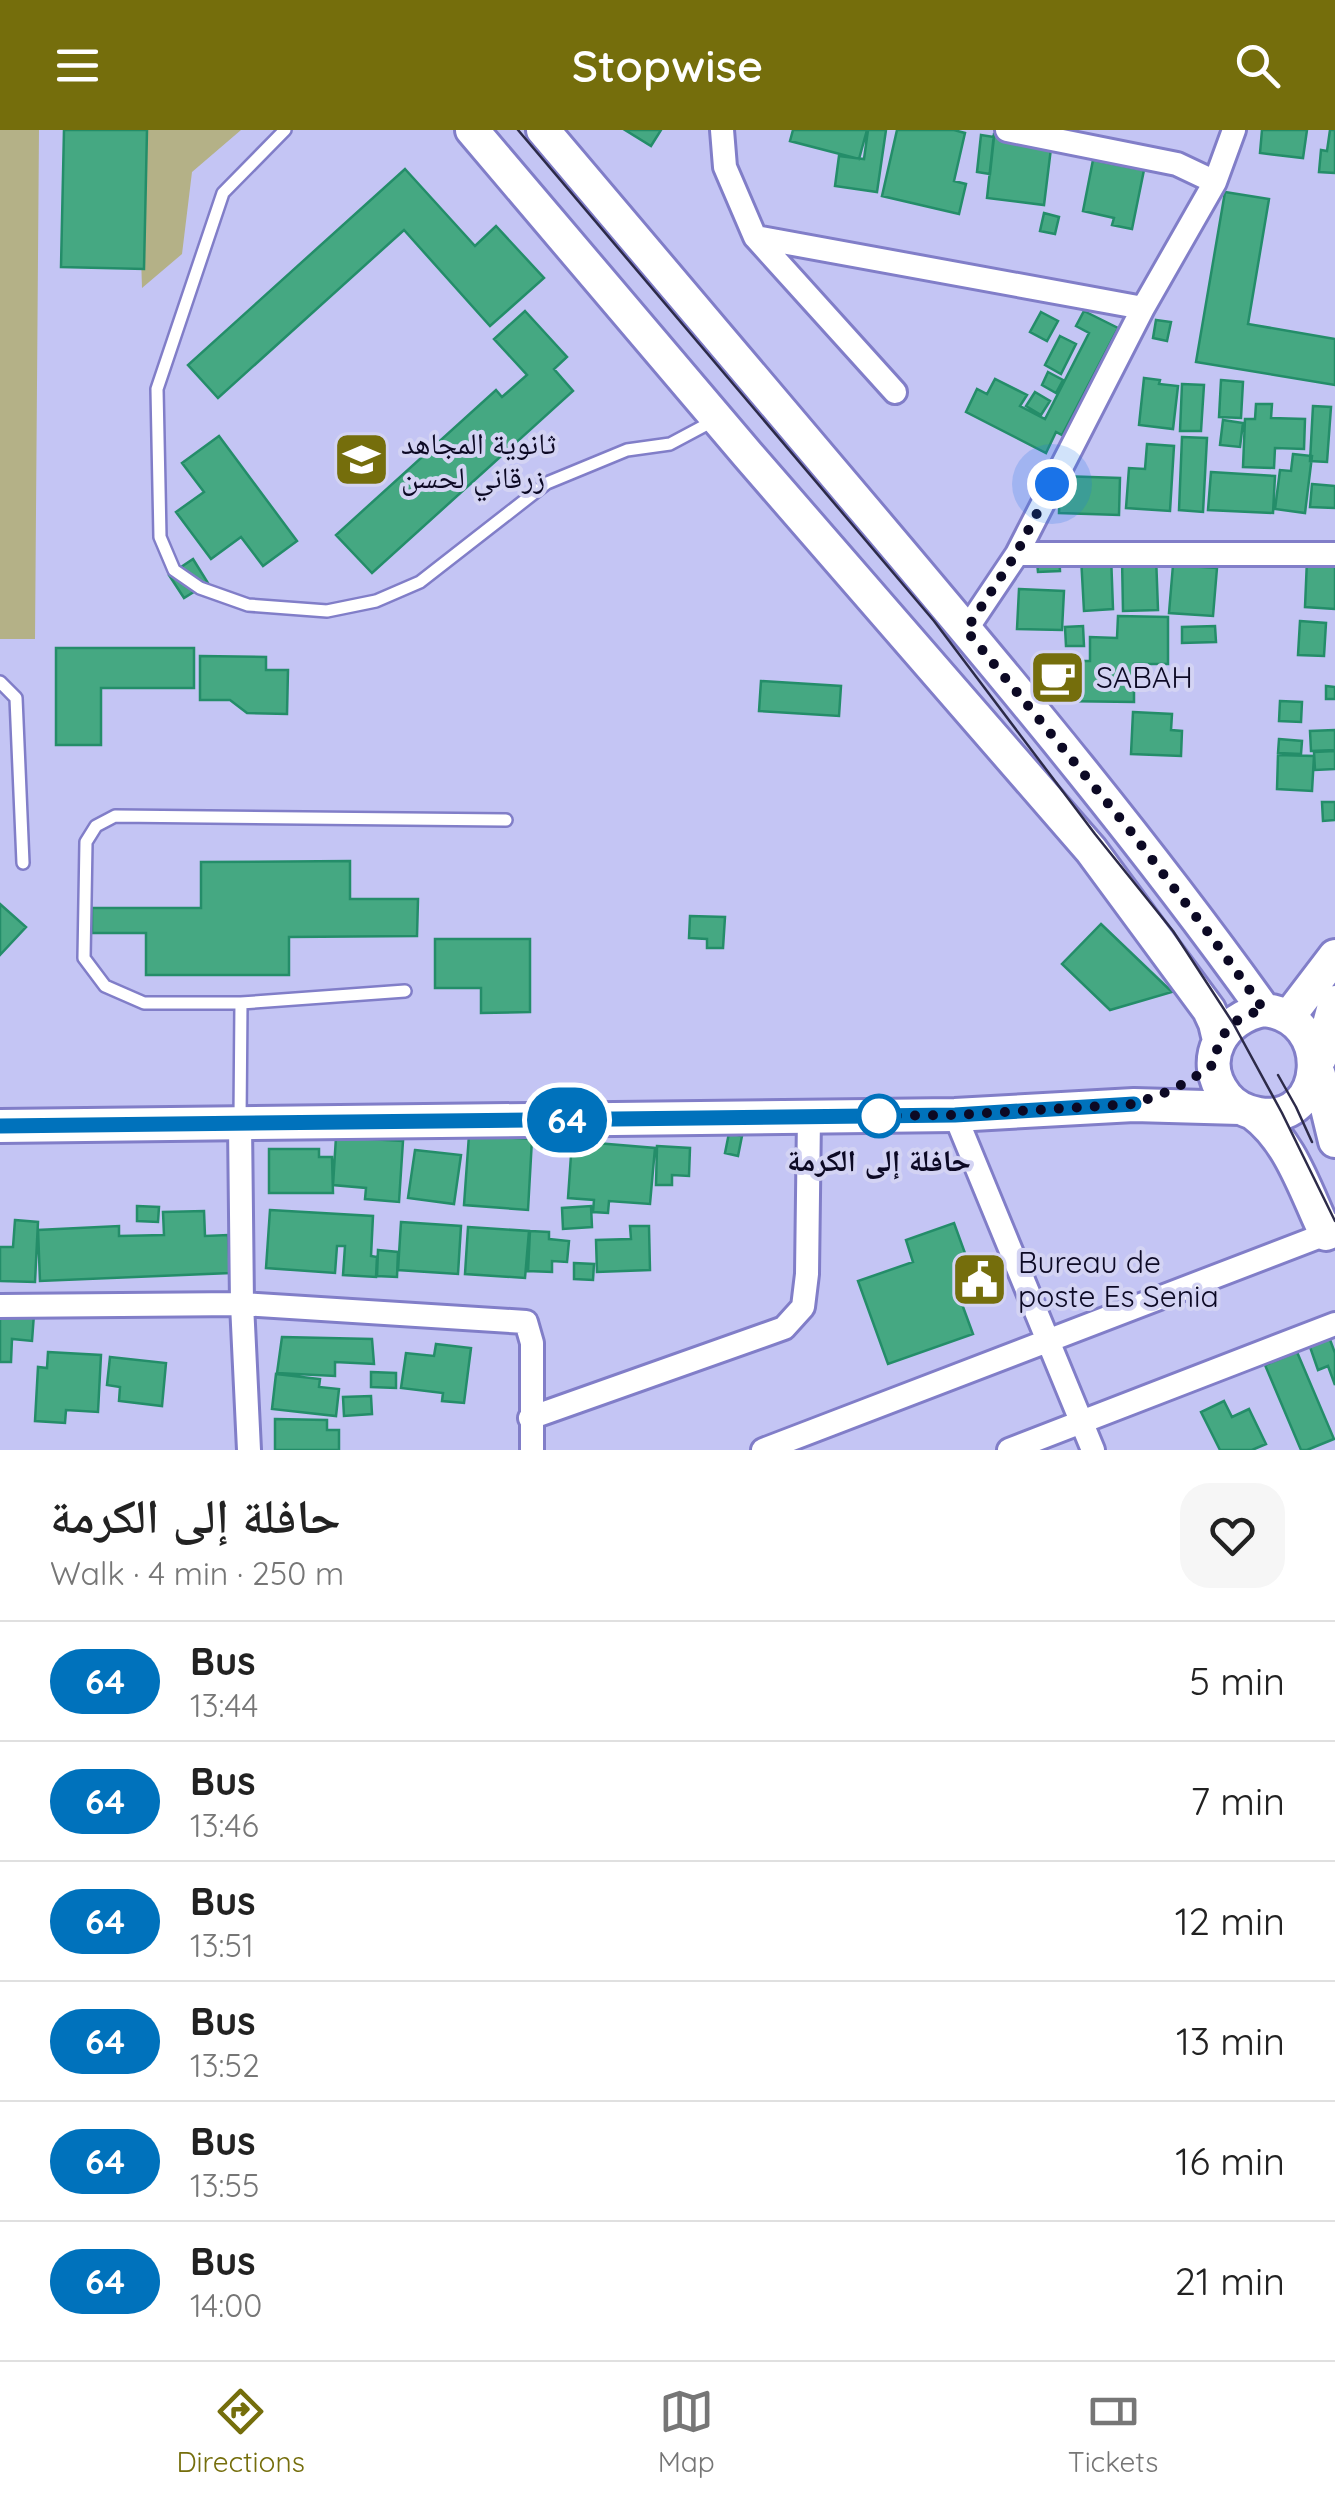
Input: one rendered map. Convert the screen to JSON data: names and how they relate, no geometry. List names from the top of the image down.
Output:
{
  "places": {
    "school or university": ["ثانوية المجاهد زرقاني لحسن"],
    "cafe": ["SABAH"],
    "other": ["حافلة إلى الكرمة"],
    "public building": ["Bureau de poste Es Senia"]
  },
  "lines": ["bus line 64"],
  "page": {
    "header": "Stopwise",
    "on_map": "64",
    "heading": ["حافلة إلى الكرمة", "Walk · 4 min · 250 m"],
    "list": [
      {
        "mark": "64",
        "name": "Bus",
        "note": "13:44",
        "value": "5 min"
      },
      {
        "mark": "64",
        "name": "Bus",
        "note": "13:46",
        "value": "7 min"
      },
      {
        "mark": "64",
        "name": "Bus",
        "note": "13:51",
        "value": "12 min"
      },
      {
        "mark": "64",
        "name": "Bus",
        "note": "13:52",
        "value": "13 min"
      },
      {
        "mark": "64",
        "name": "Bus",
        "note": "13:55",
        "value": "16 min"
      },
      {
        "mark": "64",
        "name": "Bus",
        "note": "14:00",
        "value": "21 min"
      }
    ],
    "tabs": ["Directions", "Map", "Tickets"]
  }
}
